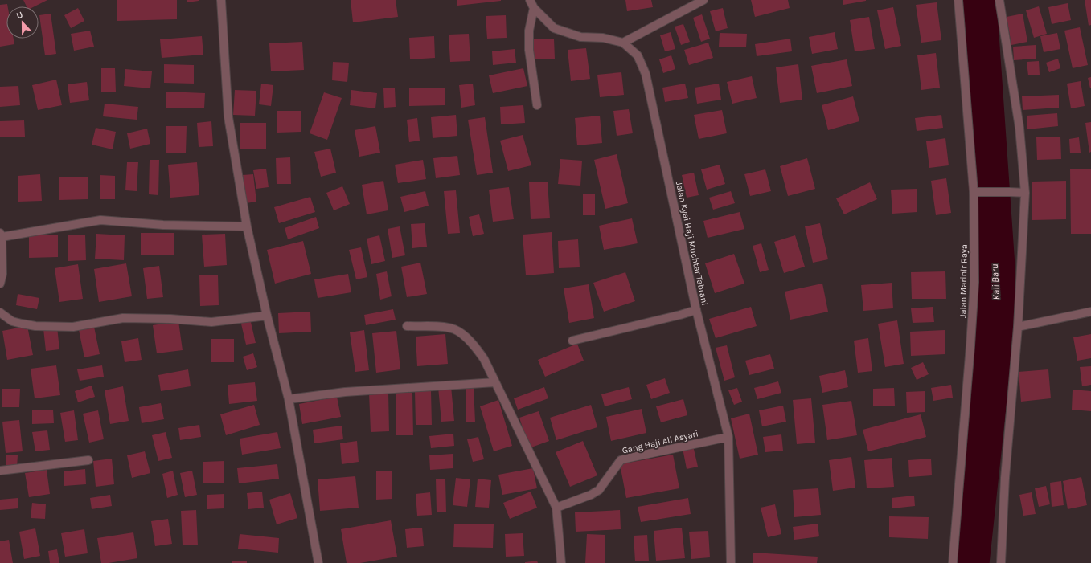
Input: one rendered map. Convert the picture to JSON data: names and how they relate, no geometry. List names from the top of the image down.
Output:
{
  "streets": {
    "street": ["Jalan Kyai Haji Muchtar Tabrani", "Jalan Marinir Raya", "Gang Haji Ali Asyari"]
  },
  "crossings": [
    ["Jalan Kyai Haji Muchtar Tabrani", "Gang Haji Ali Asyari"]
  ],
  "water": ["Kali Baru"],
  "north": "top"
}
